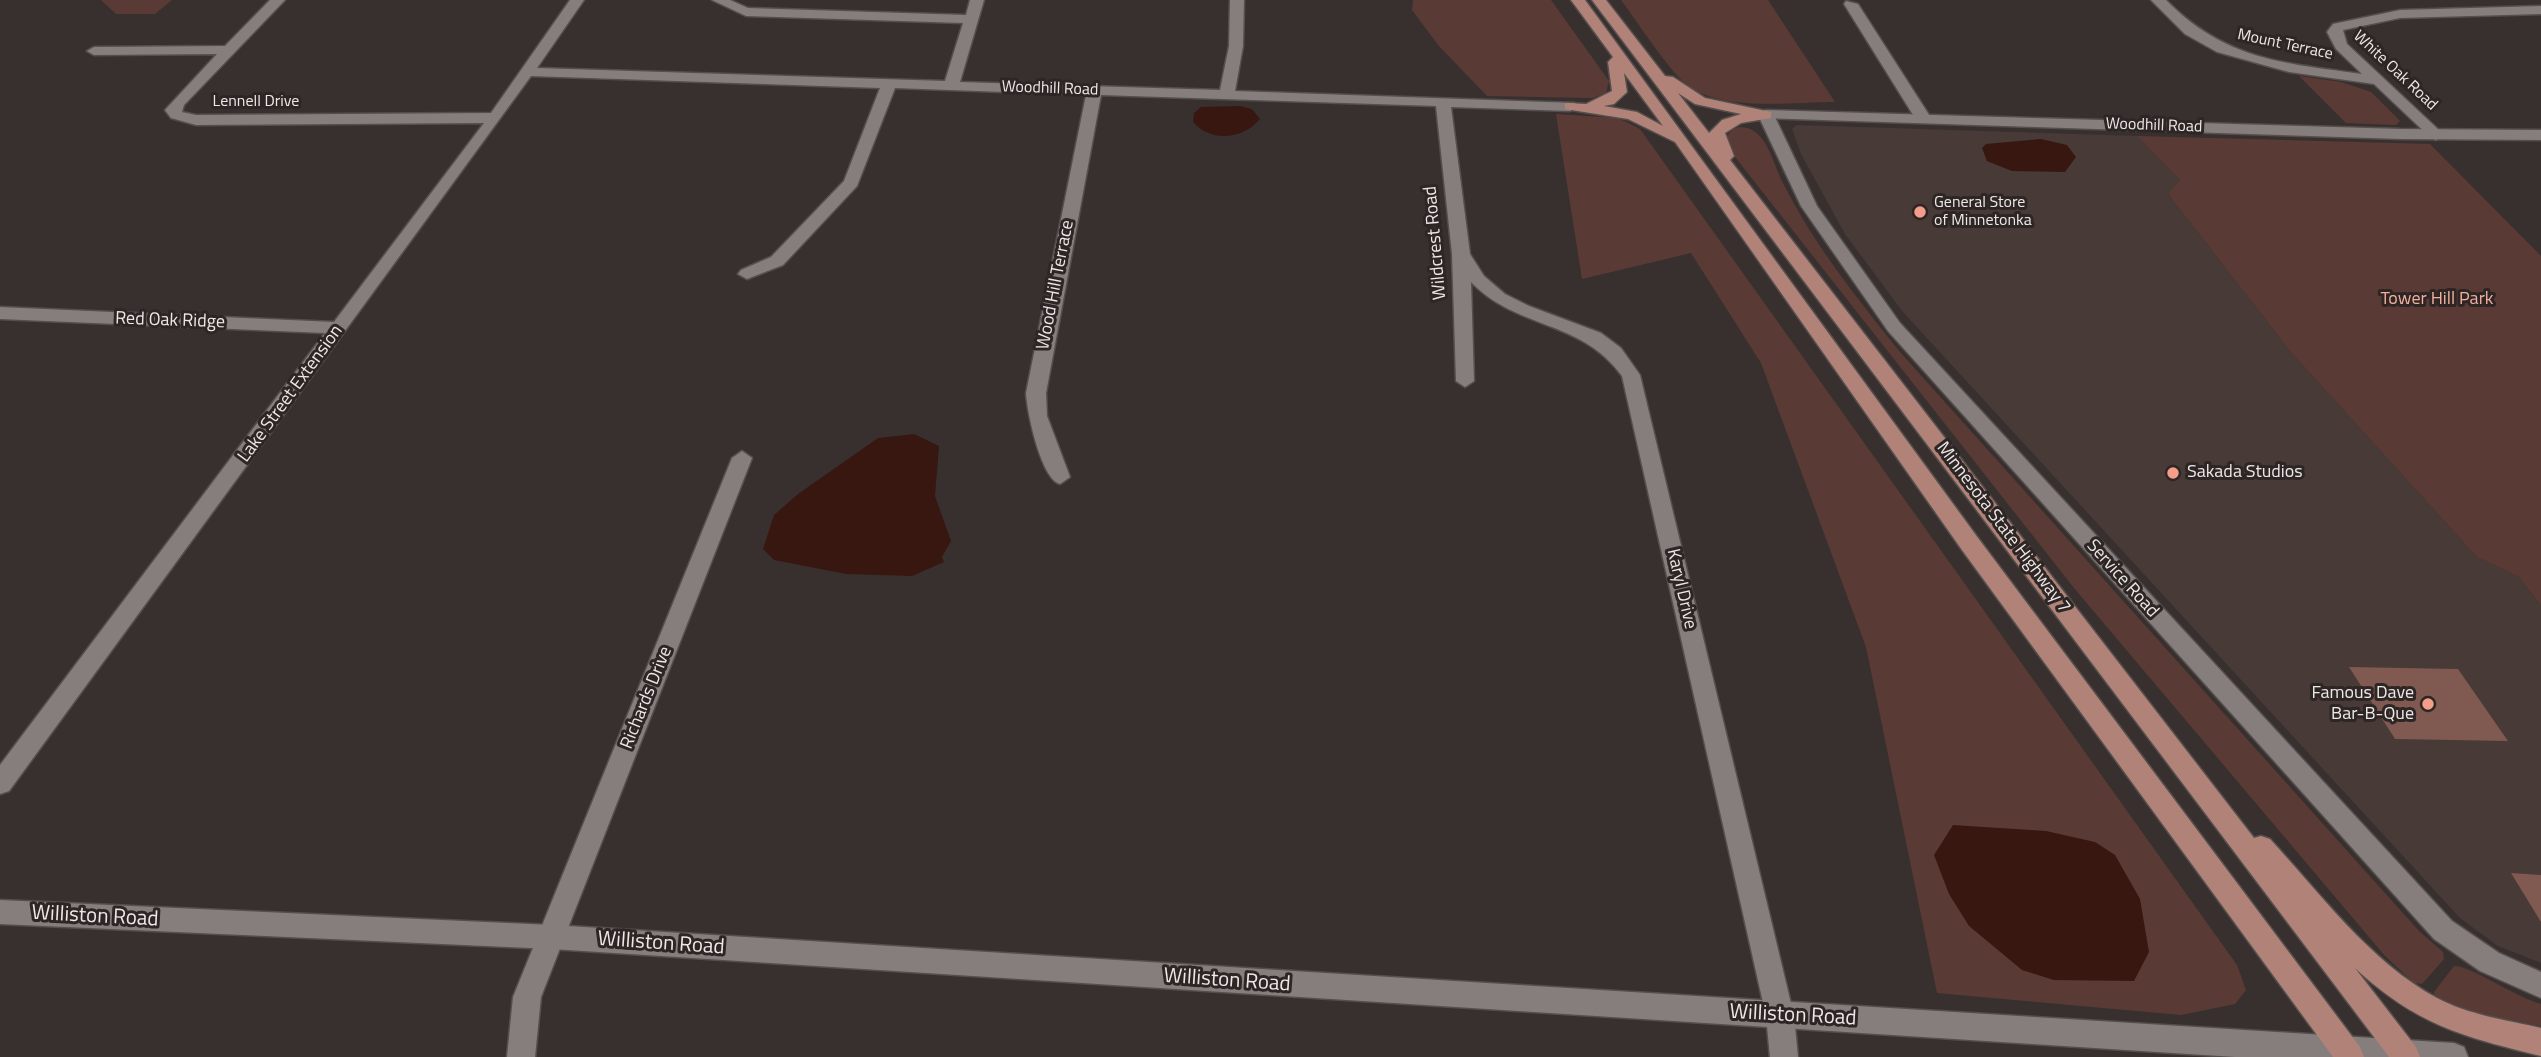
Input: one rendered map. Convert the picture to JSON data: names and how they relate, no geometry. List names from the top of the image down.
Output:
{
  "streets": {
    "main road": ["Minnesota State Highway 7"],
    "street": [
      "Mount Terrace",
      "White Oak Road",
      "Woodhill Road",
      "Lennell Drive",
      "Wildcrest Road",
      "Wood Hill Terrace",
      "Red Oak Ridge",
      "Lake Street Extension",
      "Service Road",
      "Karyl Drive",
      "Richards Drive",
      "Williston Road"
    ]
  },
  "crossings": [
    ["Mount Terrace", "White Oak Road"],
    ["White Oak Road", "Woodhill Road"],
    ["Woodhill Road", "Wildcrest Road"],
    ["Woodhill Road", "Wood Hill Terrace"],
    ["Woodhill Road", "Lake Street Extension"],
    ["Woodhill Road", "Service Road"],
    ["Lennell Drive", "Lake Street Extension"],
    ["Wildcrest Road", "Karyl Drive"],
    ["Red Oak Ridge", "Lake Street Extension"],
    ["Minnesota State Highway 7", "Williston Road"],
    ["Karyl Drive", "Williston Road"],
    ["Richards Drive", "Williston Road"]
  ],
  "parks": ["Tower Hill Park"],
  "places": ["General Store of Minnetonka", "Sakada Studios", "Famous Dave Bar-B-Que"]
}
